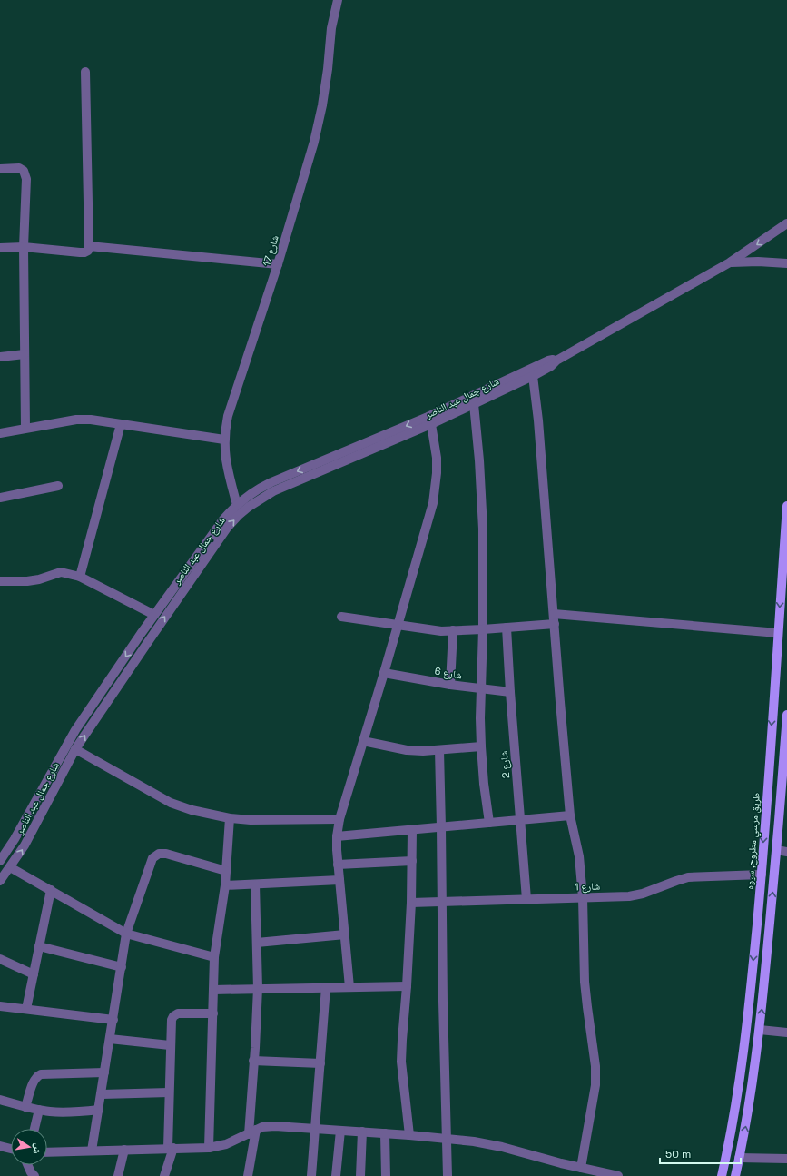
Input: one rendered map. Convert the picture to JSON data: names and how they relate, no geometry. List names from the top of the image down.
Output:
{
  "streets": {
    "main road": ["طريق مرسي مطروح, سيوه"],
    "street": [
      "شارع 17",
      "شارع جمال عبد الناصر",
      "شارع 6",
      "شارع 2",
      "شارع 1"
    ]
  },
  "crossings": [
    ["شارع 17", "شارع جمال عبد الناصر"],
    ["شارع 6", "شارع 2"],
    ["شارع 2", "شارع 1"],
    ["طريق مرسي مطروح, سيوه", "شارع 1"]
  ],
  "scale_bar": "50 m",
  "north": "right"
}
